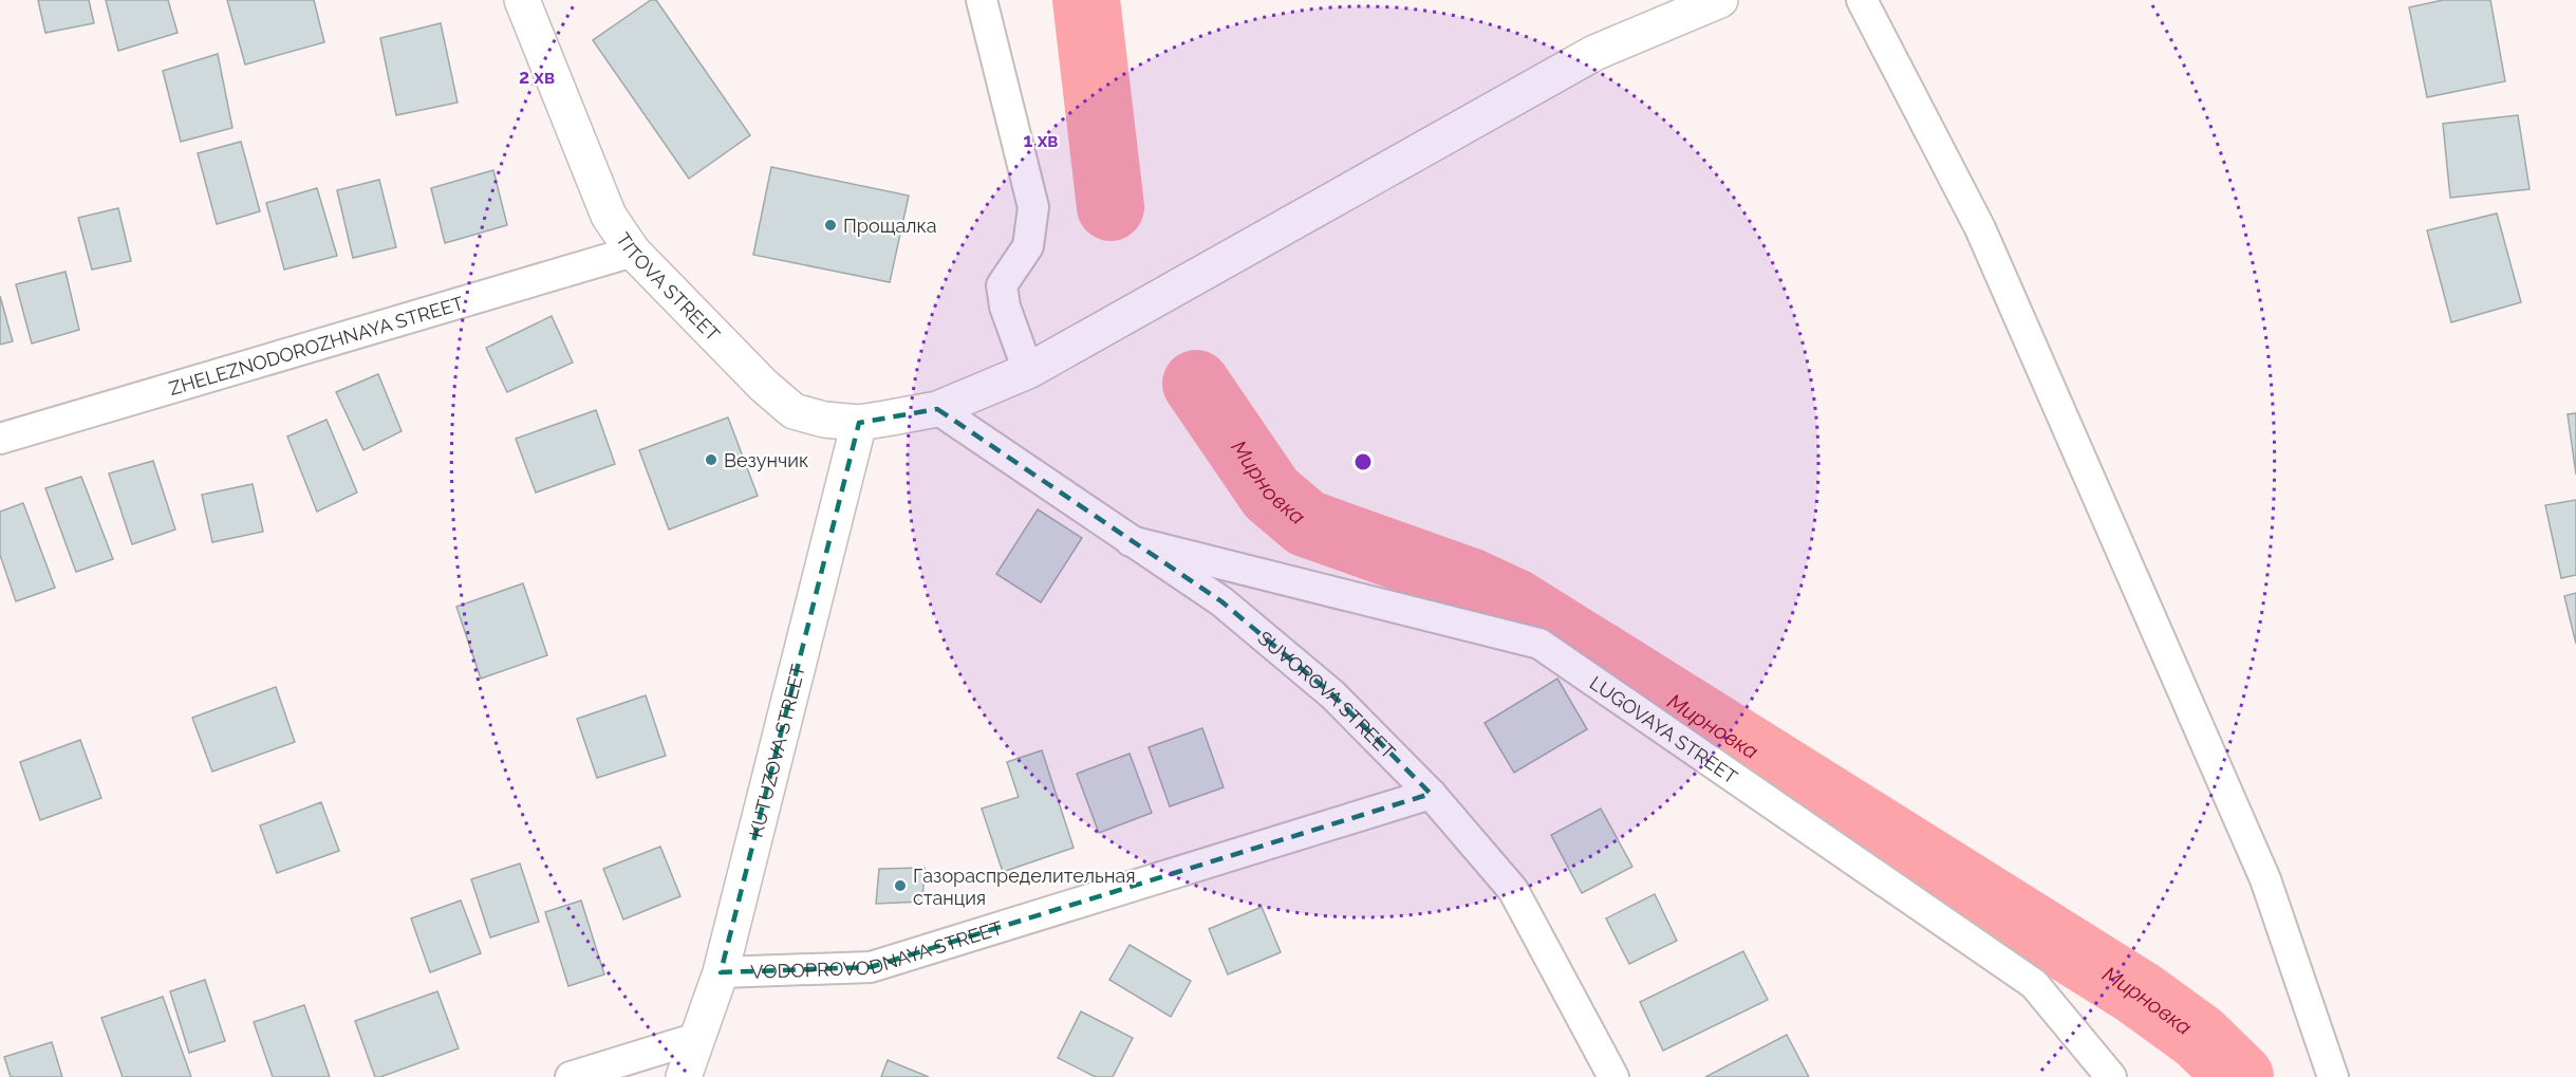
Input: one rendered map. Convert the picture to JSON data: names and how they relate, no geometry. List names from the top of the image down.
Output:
{
  "streets": {
    "main road": ["TITOVA STREET", "KUTUZOVA STREET"],
    "street": [
      "ZHELEZNODOROZHNAYA STREET",
      "SUVOROVA STREET",
      "LUGOVAYA STREET",
      "VODOPROVODNAYA STREET"
    ]
  },
  "crossings": [
    ["TITOVA STREET", "ZHELEZNODOROZHNAYA STREET"],
    ["TITOVA STREET", "SUVOROVA STREET"],
    ["TITOVA STREET", "KUTUZOVA STREET"],
    ["SUVOROVA STREET", "LUGOVAYA STREET"],
    ["SUVOROVA STREET", "VODOPROVODNAYA STREET"],
    ["KUTUZOVA STREET", "VODOPROVODNAYA STREET"]
  ],
  "water": ["Мирновка"],
  "places": ["Прощалка", "Везунчик", "Газораспределительная станция"],
  "rings": ["2 хв", "1 хв"]
}
